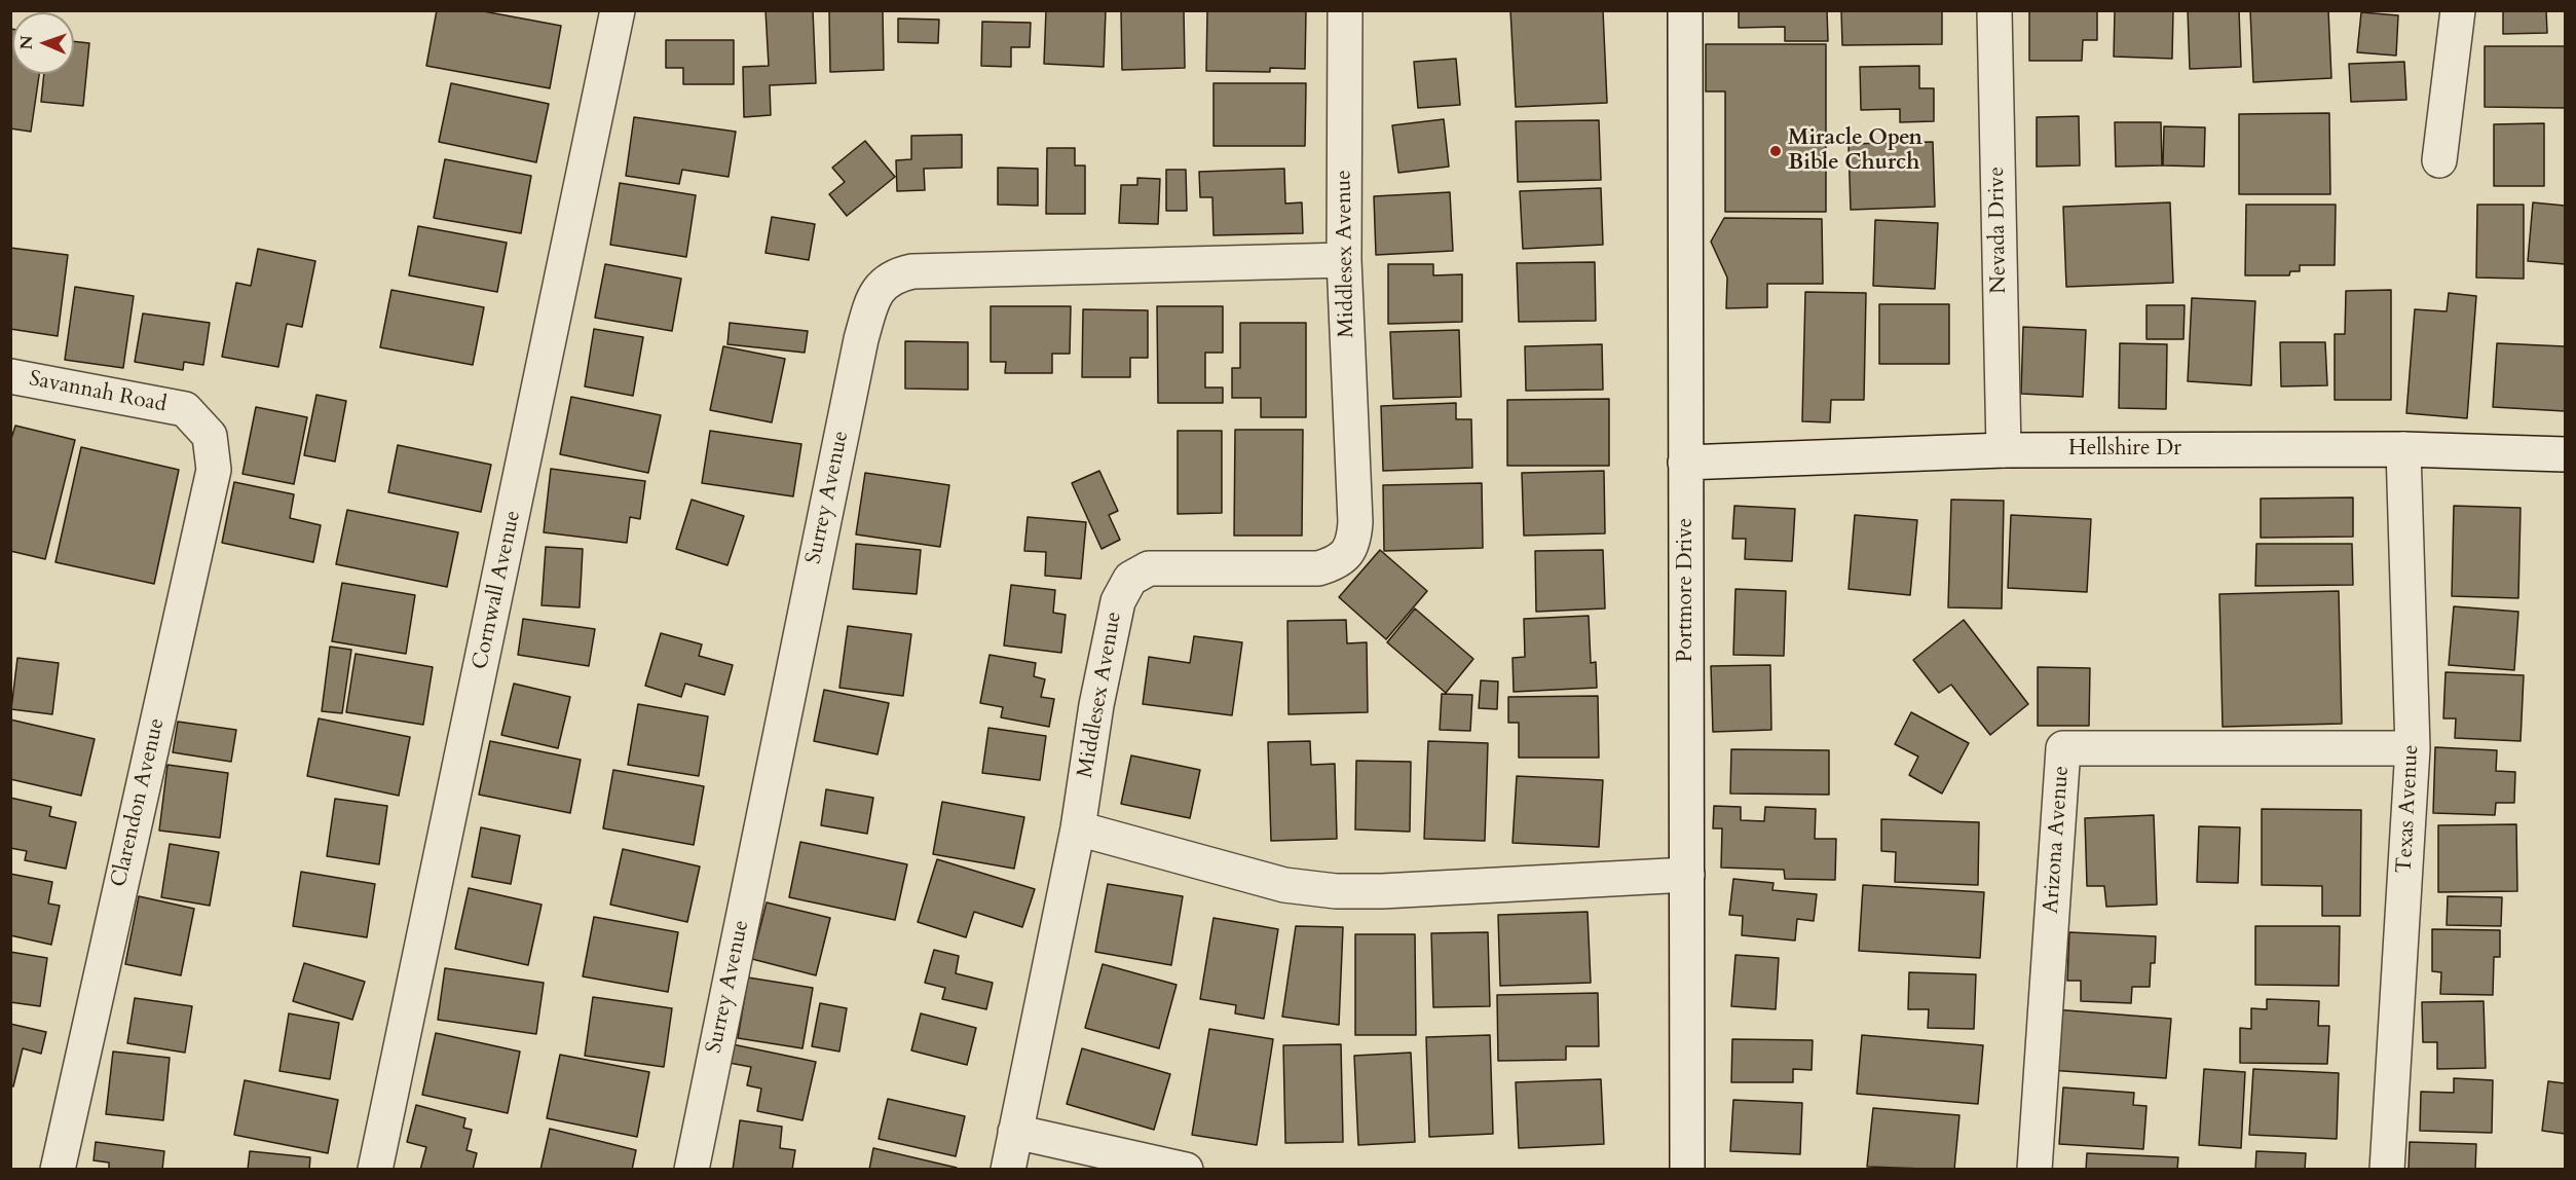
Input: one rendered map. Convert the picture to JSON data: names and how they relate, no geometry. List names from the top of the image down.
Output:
{
  "streets": {
    "street": [
      "Nevada Drive",
      "Middlesex Avenue",
      "Savannah Road",
      "Hellshire Dr",
      "Surrey Avenue",
      "Cornwall Avenue",
      "Portmore Drive",
      "Clarendon Avenue",
      "Texas Avenue",
      "Arizona Avenue"
    ]
  },
  "crossings": [
    ["Nevada Drive", "Hellshire Dr"],
    ["Middlesex Avenue", "Surrey Avenue"],
    ["Savannah Road", "Clarendon Avenue"],
    ["Hellshire Dr", "Portmore Drive"],
    ["Hellshire Dr", "Texas Avenue"],
    ["Texas Avenue", "Arizona Avenue"]
  ],
  "places": ["Miracle Open Bible Church"],
  "north": "left"
}
